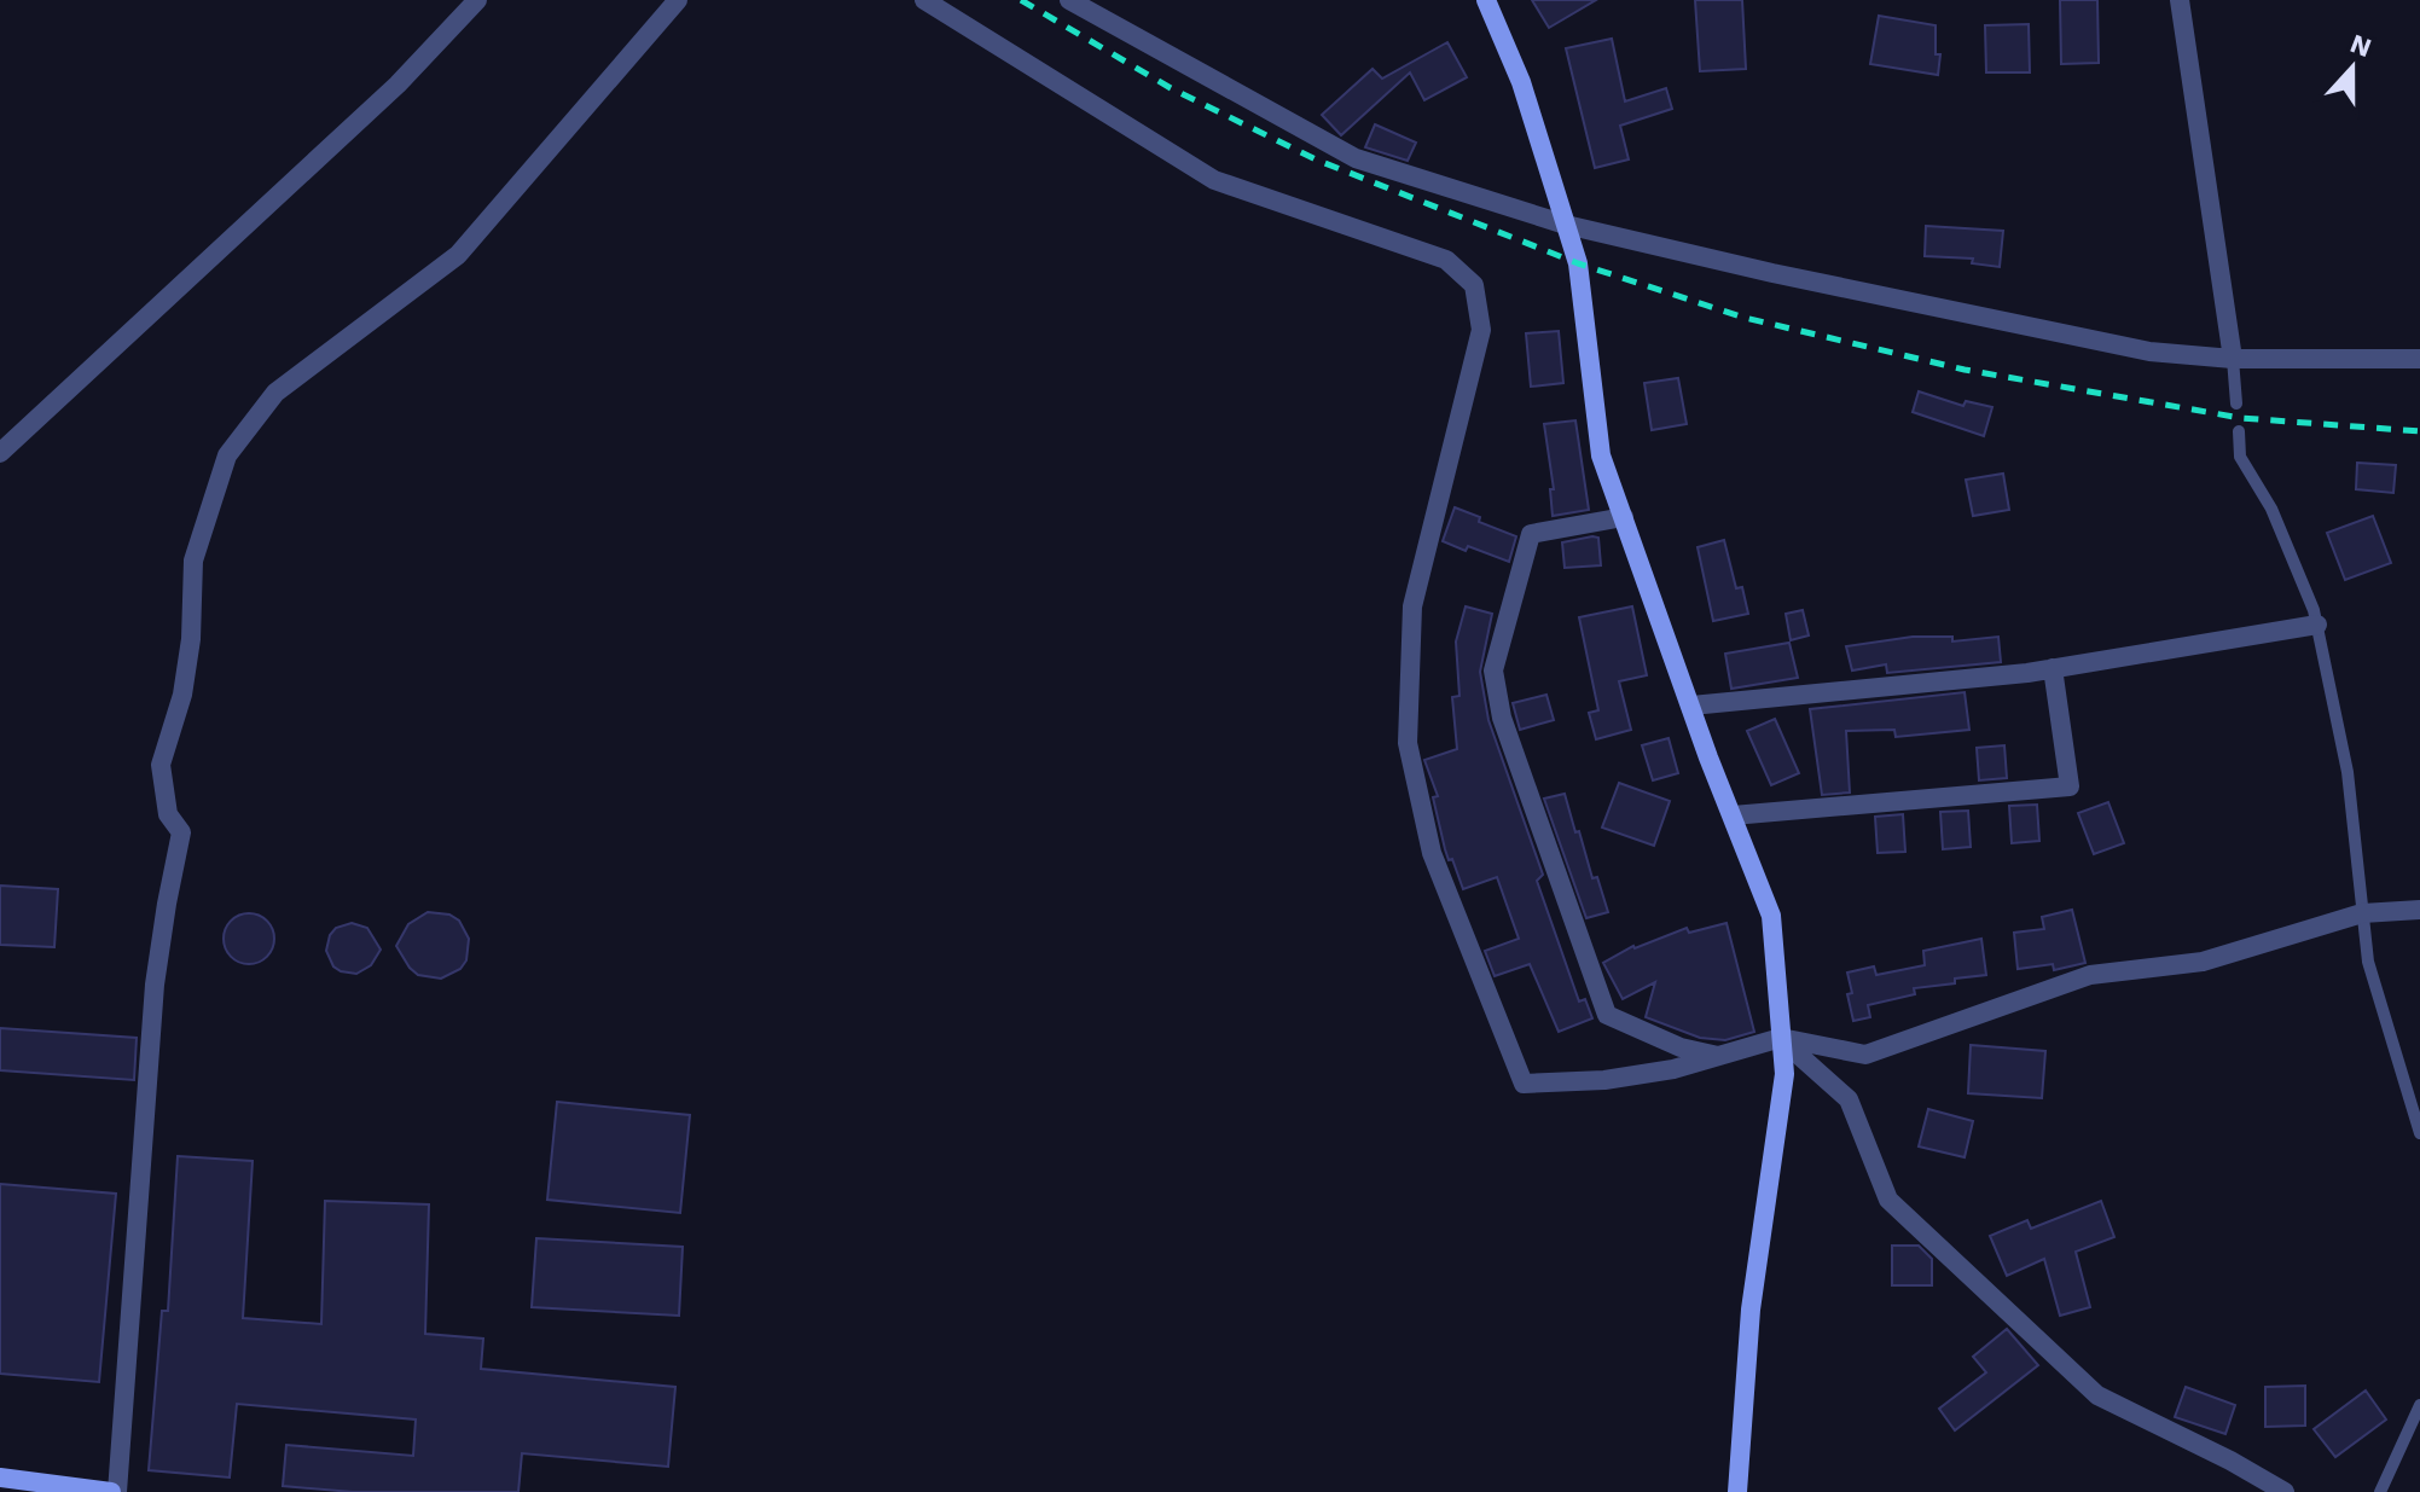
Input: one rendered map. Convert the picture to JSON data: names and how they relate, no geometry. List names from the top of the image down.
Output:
{
  "north": "top"
}
